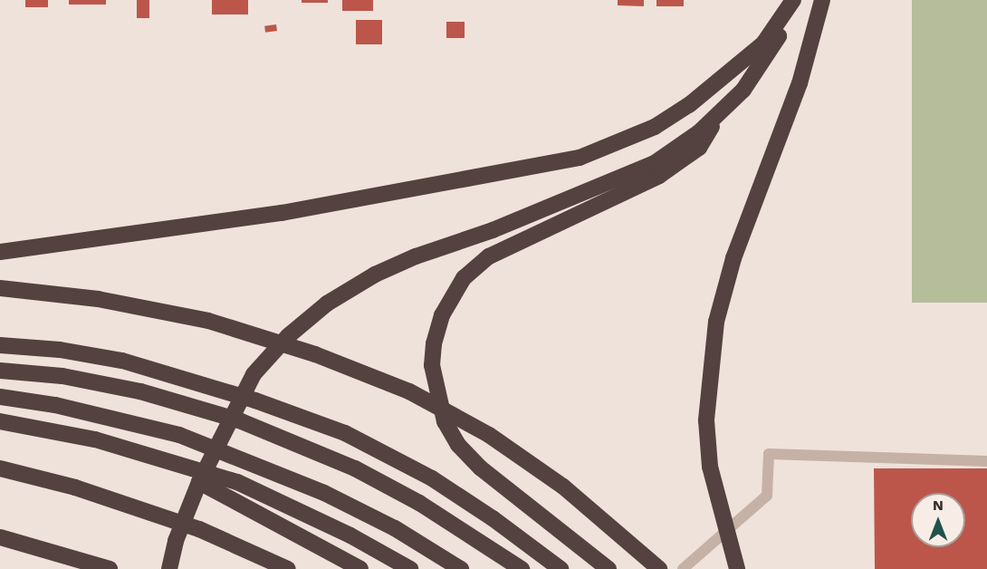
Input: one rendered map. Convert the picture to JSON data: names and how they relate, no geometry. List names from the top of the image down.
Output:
{
  "north": "top"
}
